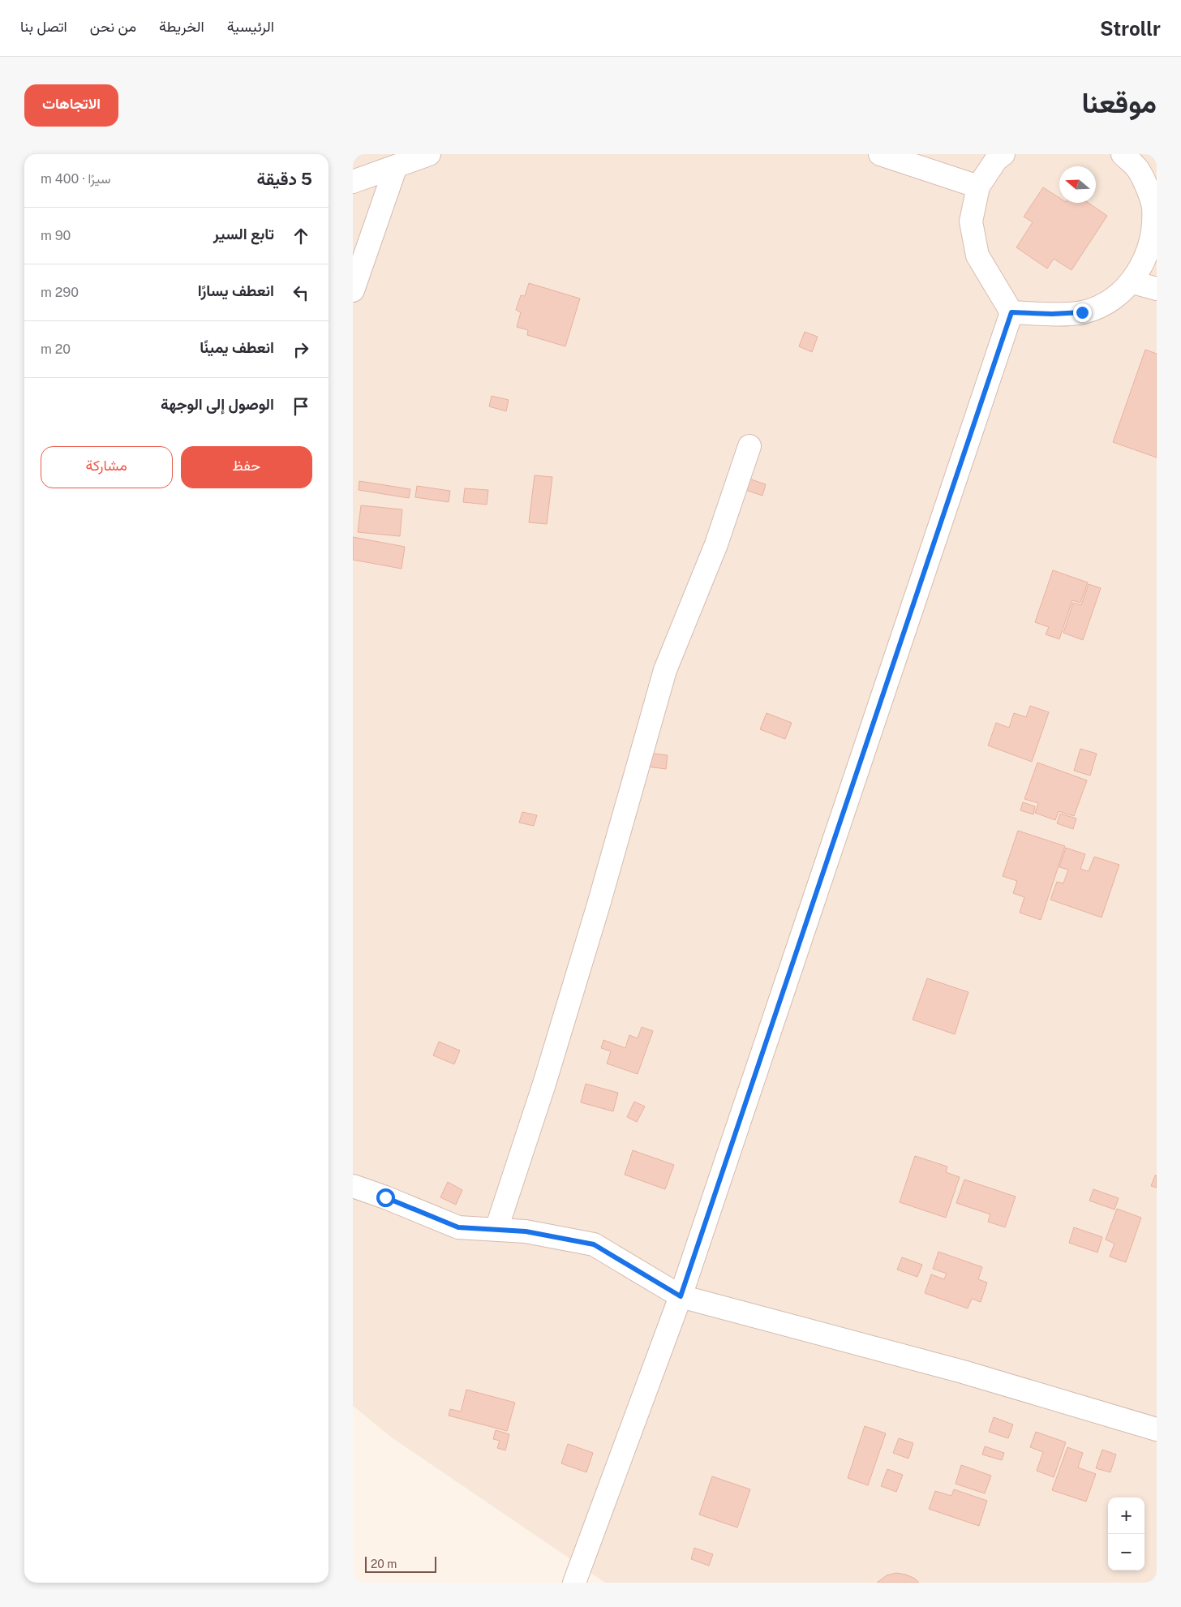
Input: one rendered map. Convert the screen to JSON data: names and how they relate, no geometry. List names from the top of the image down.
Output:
{
  "scale_bar": "20 m",
  "north": "left",
  "page": {
    "header": "Strollr",
    "nav": [
      "الرئيسية",
      "الخريطة",
      "من نحن",
      "اتصل بنا"
    ],
    "title": "موقعنا",
    "buttons": [
      "الاتجاهات",
      ["حفظ", "مشاركة"]
    ],
    "heading": ["5 دقيقة", "سيرًا · 400 m"],
    "list": [
      ["تابع السير", "90 m"],
      ["انعطف يسارًا", "290 m"],
      ["انعطف يمينًا", "20 m"],
      "الوصول إلى الوجهة"
    ],
    "map_buttons": ["+", "−"],
    "scale": "20 m"
  }
}
